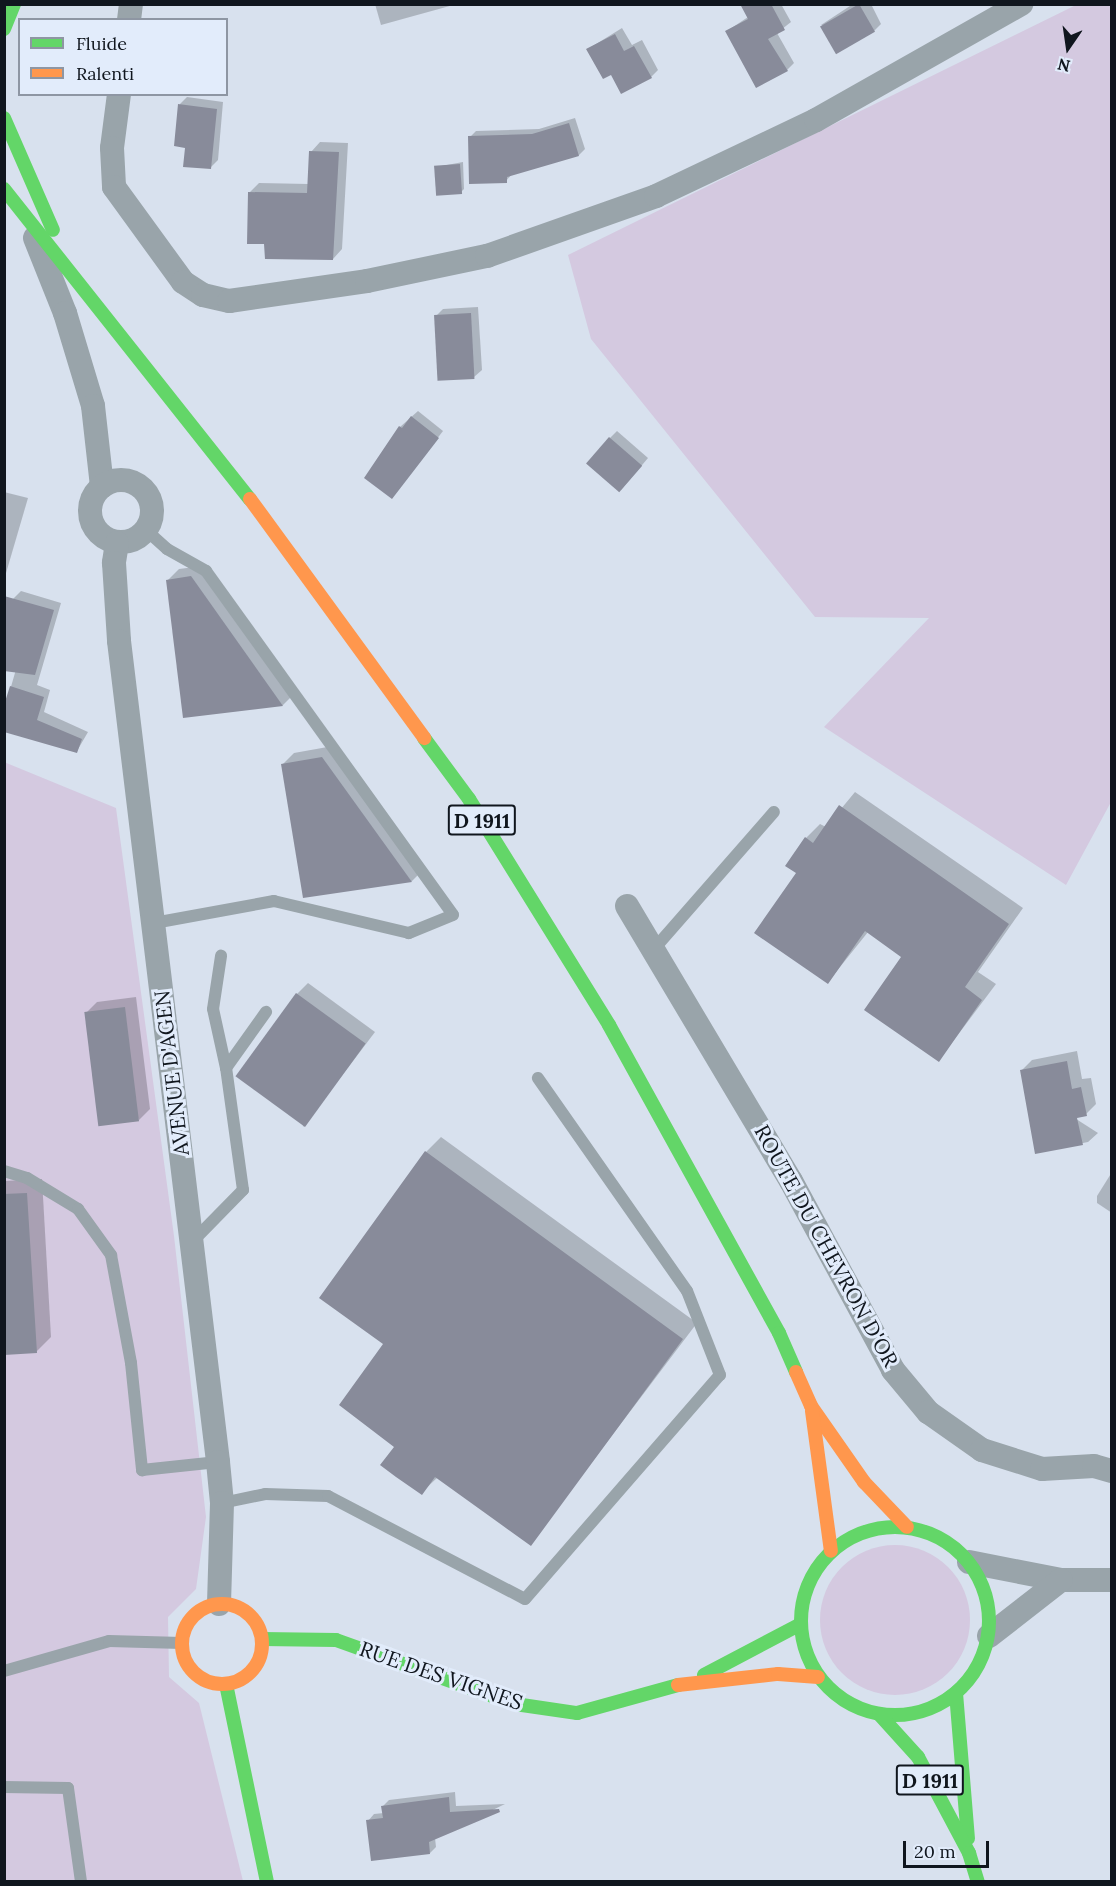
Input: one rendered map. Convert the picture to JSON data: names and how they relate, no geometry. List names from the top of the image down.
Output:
{
  "streets": {
    "main road": ["D 1911", "RUE DES VIGNES"],
    "street": ["AVENUE D'AGEN", "ROUTE DU CHEVRON D'OR"]
  },
  "crossings": [
    ["D 1911", "RUE DES VIGNES"],
    ["AVENUE D'AGEN", "RUE DES VIGNES"]
  ],
  "legend": ["Fluide", "Ralenti"],
  "scale_bar": "20 m",
  "north": "bottom"
}
